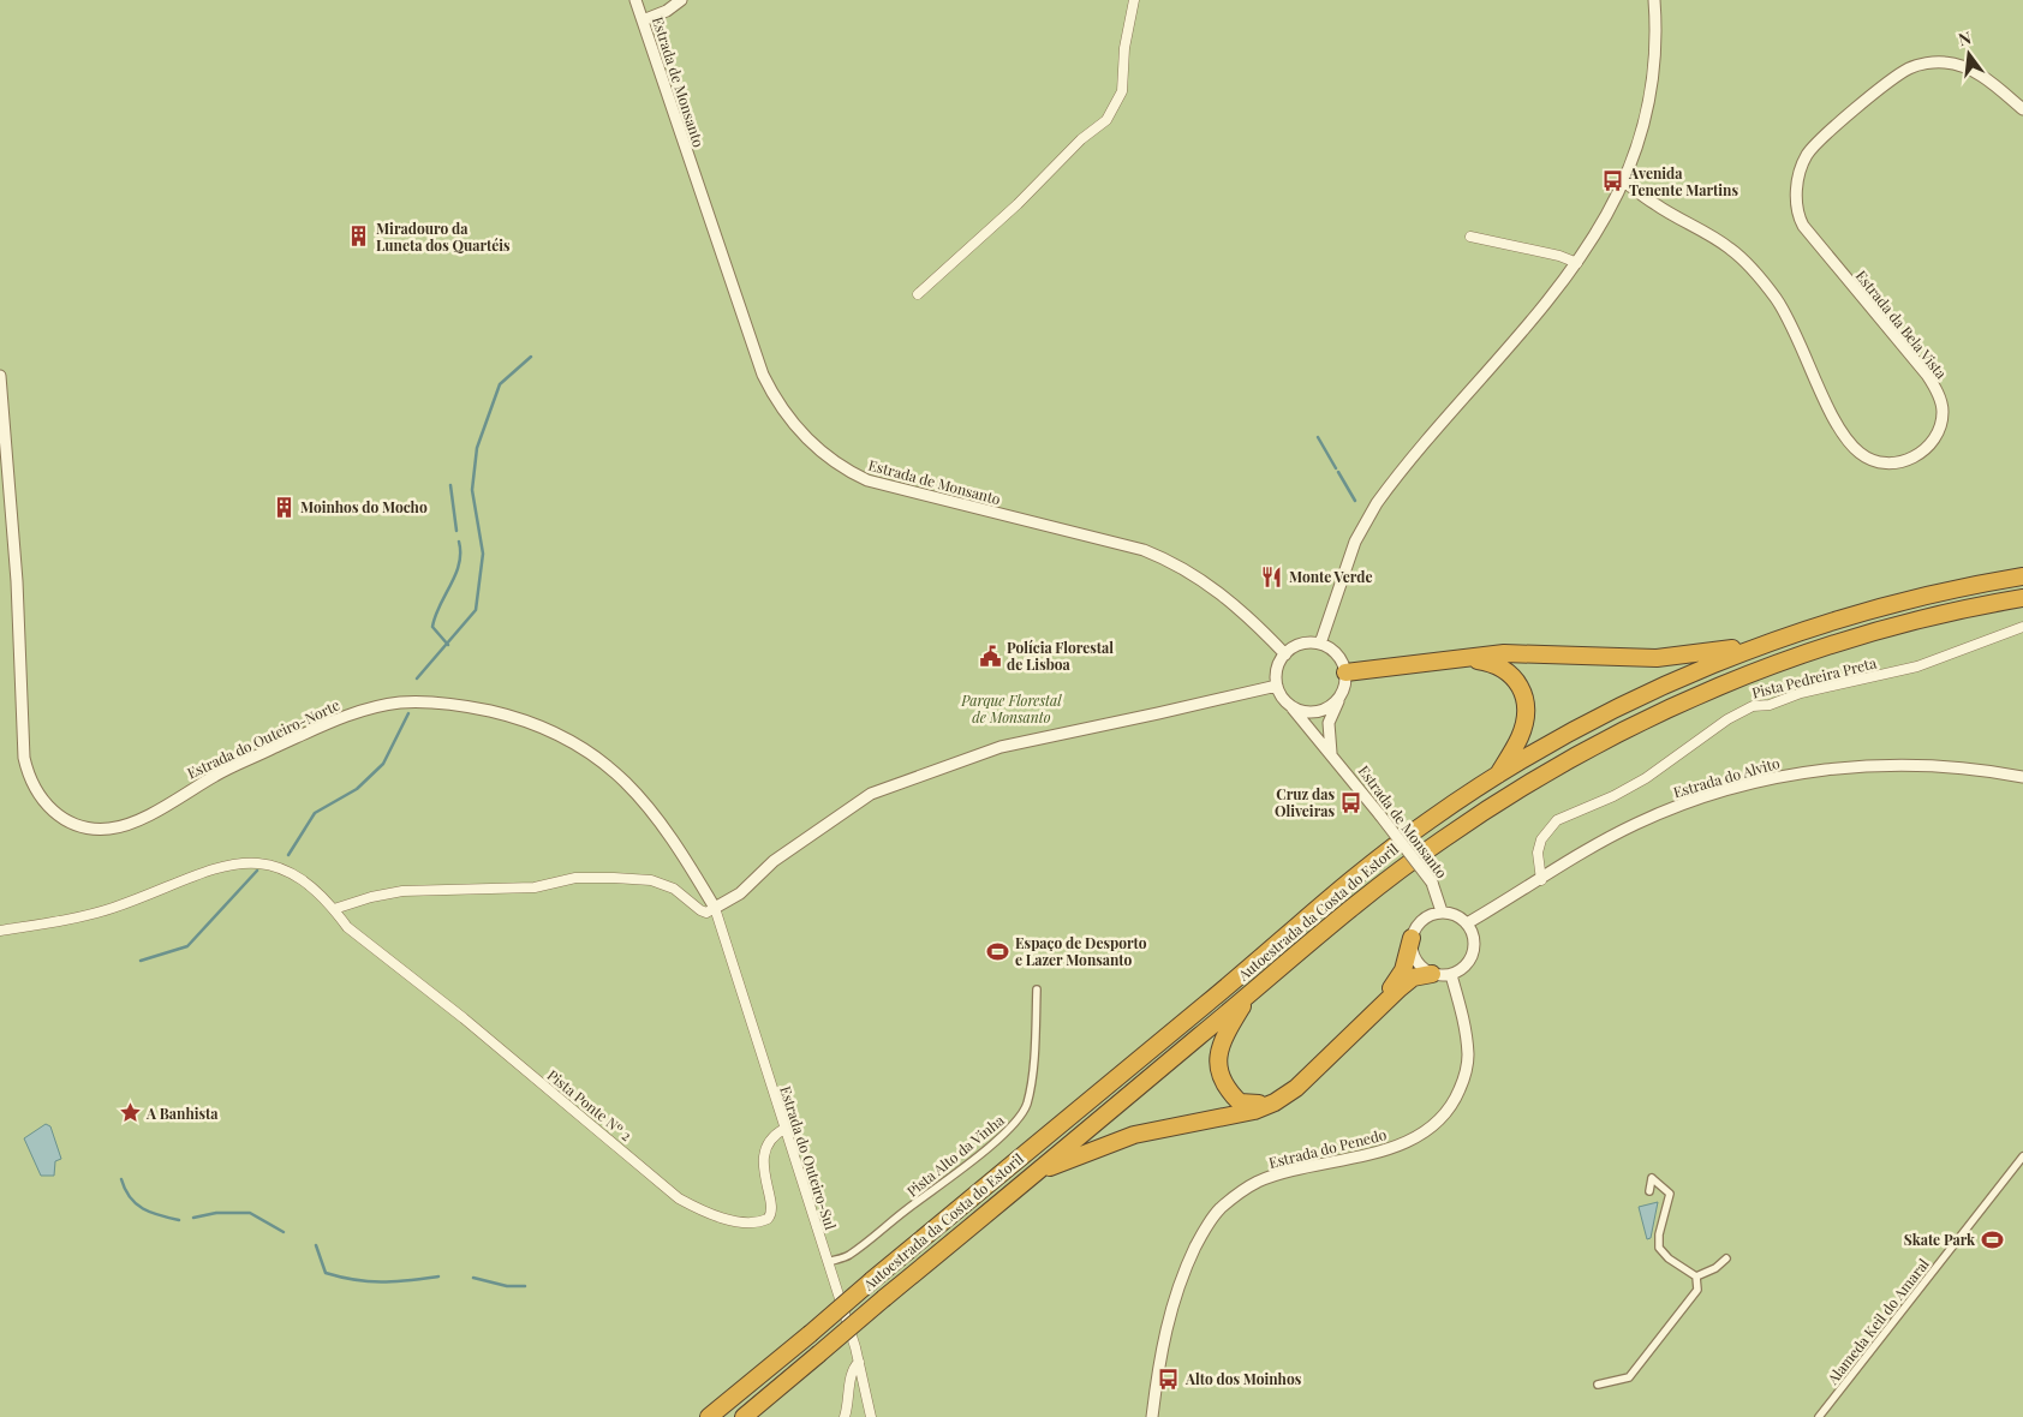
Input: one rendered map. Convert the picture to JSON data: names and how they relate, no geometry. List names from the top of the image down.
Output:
{
  "streets": {
    "highway": ["Autoestrada da Costa do Estoril"],
    "street": [
      "Estrada de Monsanto",
      "Estrada da Bela Vista",
      "Pista Pedreira Preta",
      "Estrada do Outeiro-Norte",
      "Estrada do Alvito",
      "Pista Ponte Nº 2",
      "Estrada do Penedo",
      "Pista Alto da Vinha",
      "Estrada do Outeiro-Sul",
      "Alameda Keil do Amaral"
    ]
  },
  "crossings": [
    ["Estrada de Monsanto", "Estrada do Alvito"],
    ["Estrada de Monsanto", "Estrada do Penedo"],
    ["Pista Pedreira Preta", "Estrada do Alvito"],
    ["Estrada do Outeiro-Norte", "Estrada do Outeiro-Sul"],
    ["Estrada do Alvito", "Estrada do Penedo"],
    ["Pista Ponte Nº 2", "Estrada do Outeiro-Sul"],
    ["Pista Alto da Vinha", "Estrada do Outeiro-Sul"]
  ],
  "parks": ["Parque Florestal de Monsanto"],
  "places": {
    "bus stop": ["Avenida Tenente Martins", "Cruz das Oliveiras", "Alto dos Moinhos"],
    "building": ["Miradouro da Luneta dos Quartéis", "Moinhos do Mocho"],
    "restaurant": ["Monte Verde"],
    "public building": ["Polícia Florestal de Lisboa"],
    "sports": ["Espaço de Desporto e Lazer Monsanto", "Skate Park"],
    "place": ["A Banhista"]
  },
  "north": "top"
}
